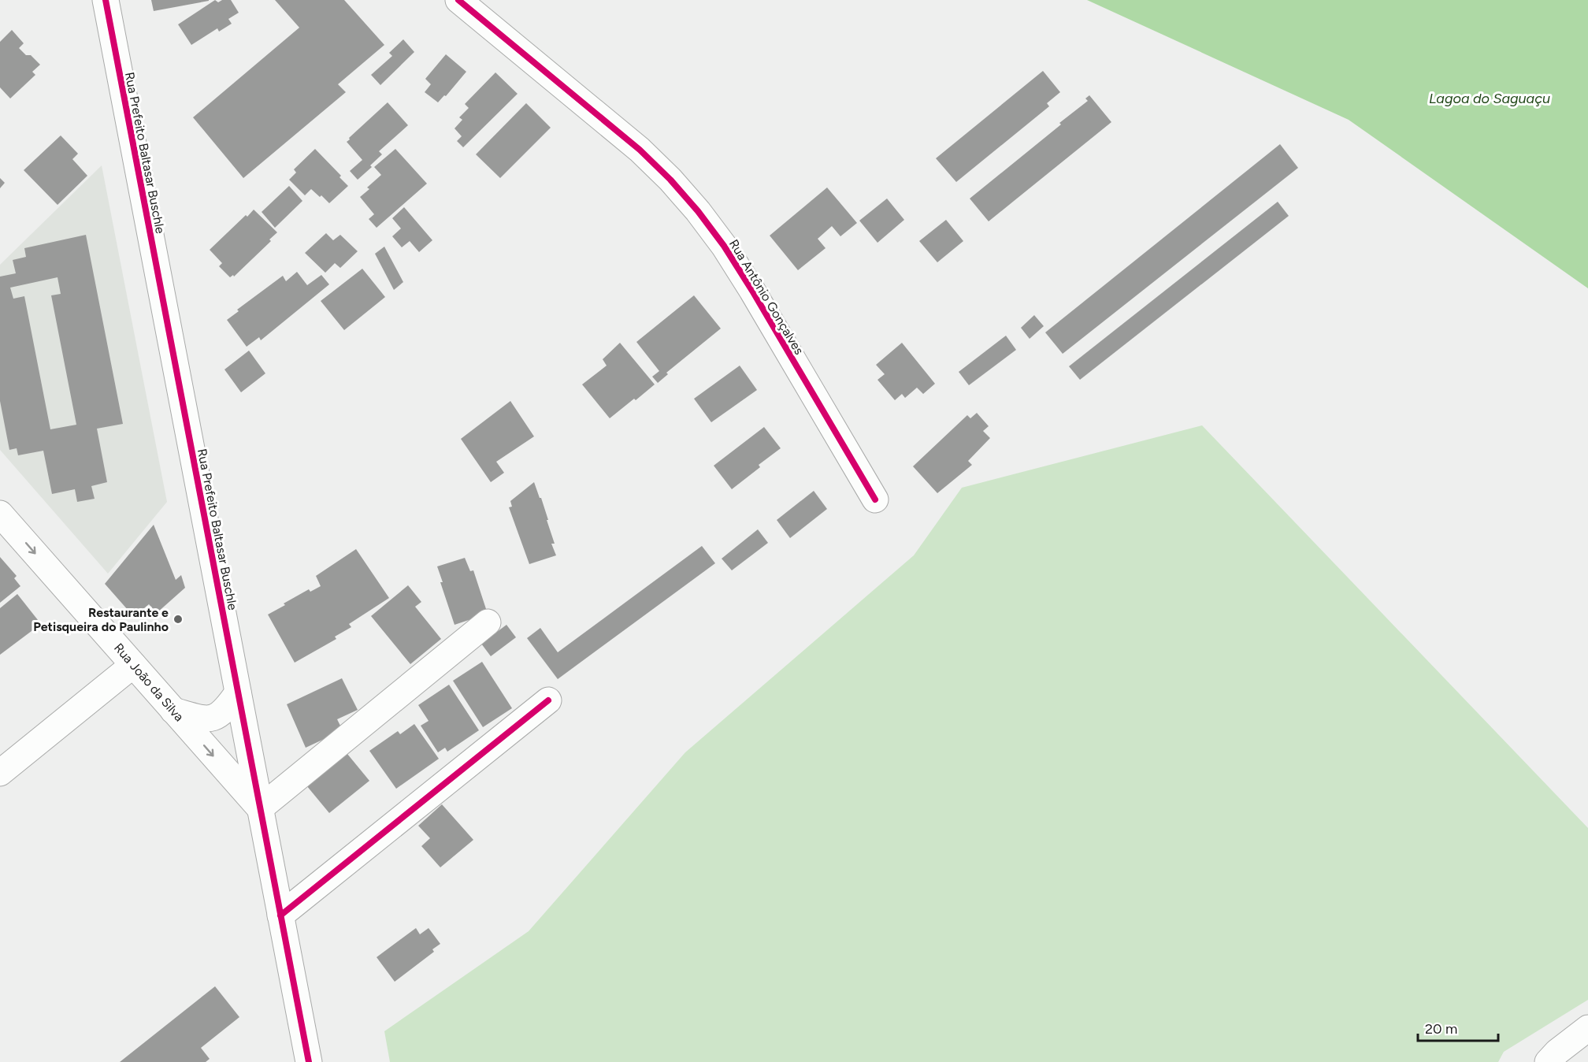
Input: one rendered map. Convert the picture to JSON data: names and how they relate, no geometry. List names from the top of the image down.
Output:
{
  "streets": {
    "main road": ["Rua Prefeito Baltasar Buschle", "Rua Antônio Gonçalves", "Rua João da Silva"]
  },
  "crossings": [
    ["Rua Prefeito Baltasar Buschle", "Rua João da Silva"]
  ],
  "one_way": ["Rua João da Silva"],
  "water": ["Lagoa do Saguaçu"],
  "places": ["Restaurante e Petisqueira do Paulinho"],
  "scale_bar": "20 m"
}
